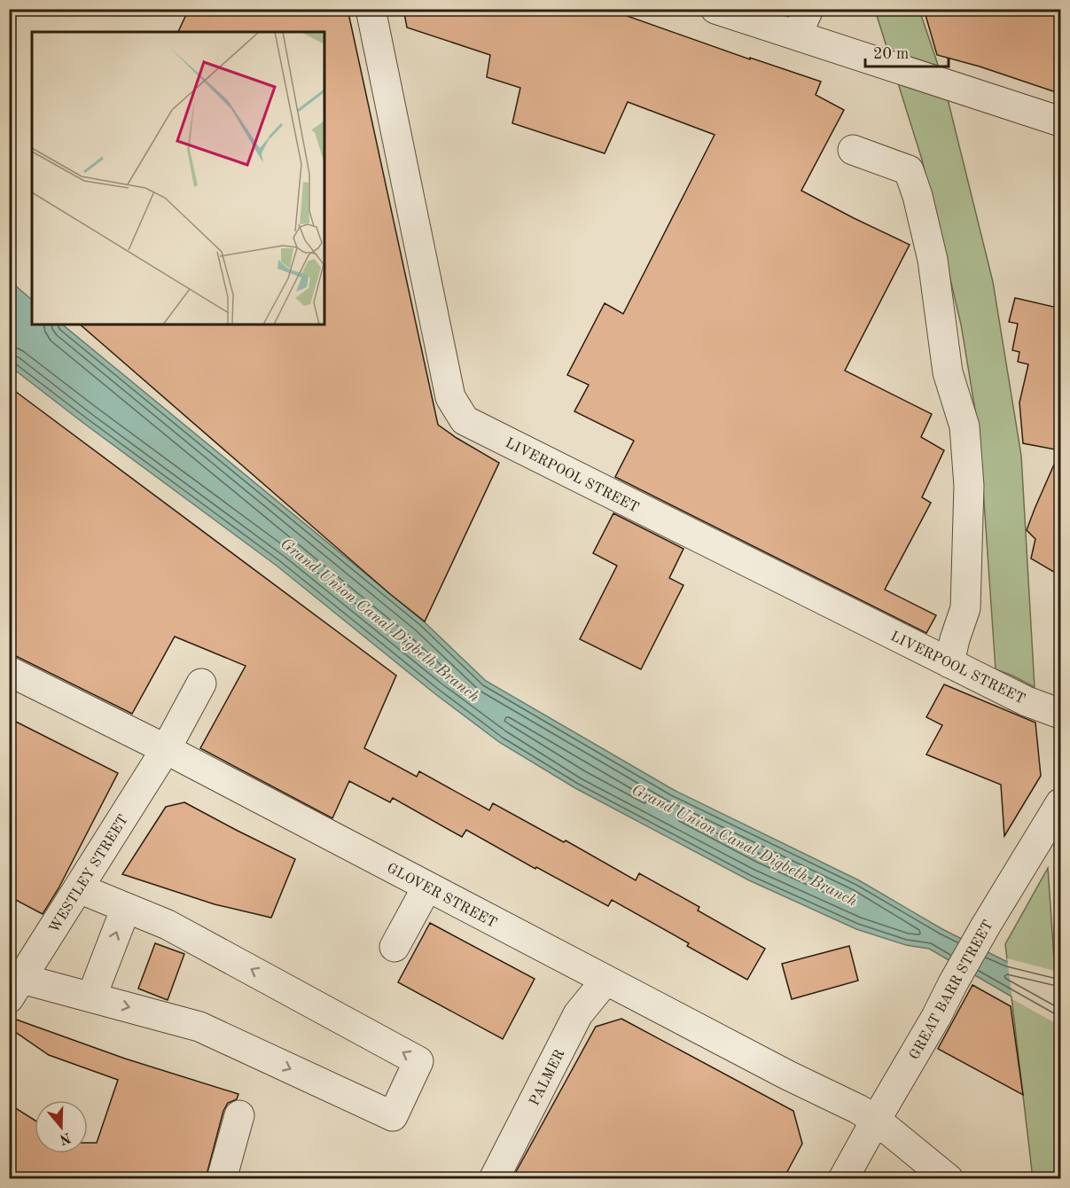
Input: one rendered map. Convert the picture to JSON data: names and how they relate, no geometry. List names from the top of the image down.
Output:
{
  "streets": {
    "street": [
      "LIVERPOOL STREET",
      "WESTLEY STREET",
      "GLOVER STREET",
      "GREAT BARR STREET",
      "PALMER"
    ]
  },
  "crossings": [
    ["WESTLEY STREET", "GLOVER STREET"],
    ["GLOVER STREET", "GREAT BARR STREET"],
    ["GLOVER STREET", "PALMER"]
  ],
  "water": ["Grand Union Canal Digbeth Branch"],
  "scale_bar": "20 m",
  "north": "bottom"
}
